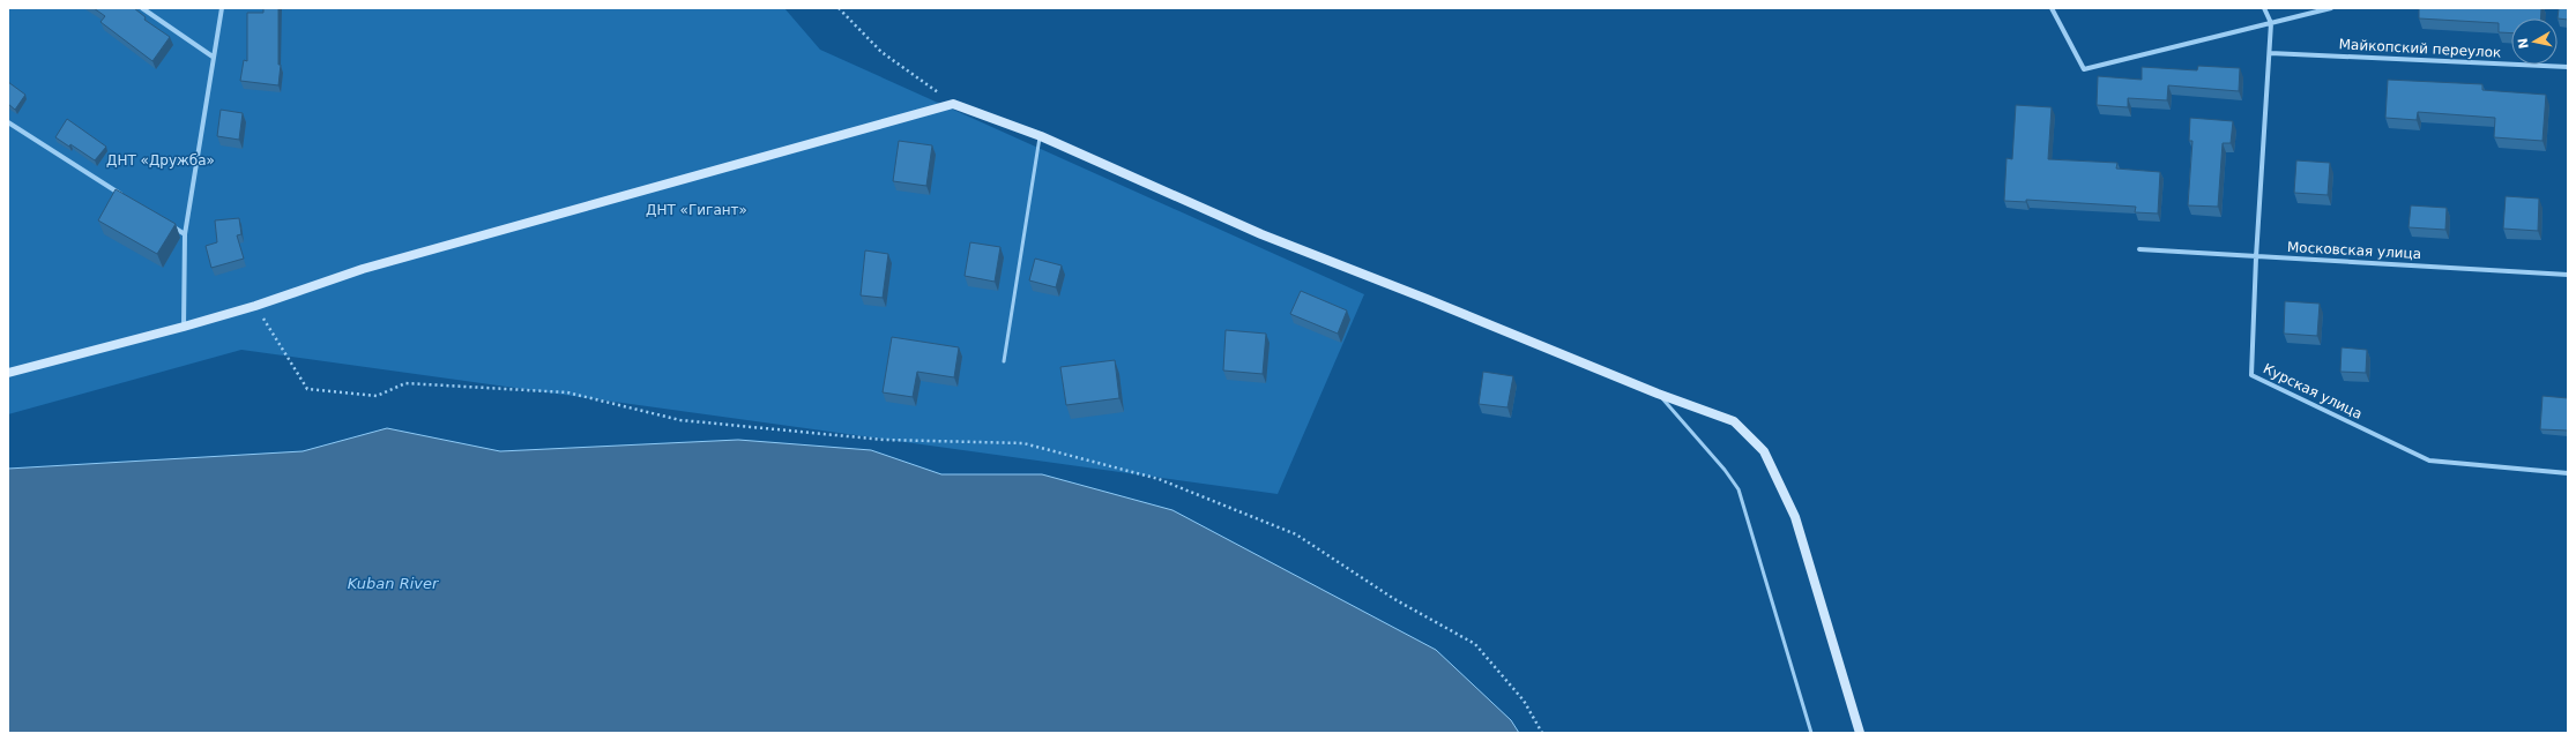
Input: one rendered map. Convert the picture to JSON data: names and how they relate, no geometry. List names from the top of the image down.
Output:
{
  "streets": {
    "street": ["Майкопский переулок", "Московская улица", "Курская улица"]
  },
  "crossings": [
    ["Майкопский переулок", "Курская улица"],
    ["Московская улица", "Курская улица"]
  ],
  "water": ["Kuban River"],
  "parks": ["ДНТ «Дружба»", "ДНТ «Гигант»"],
  "north": "left"
}
